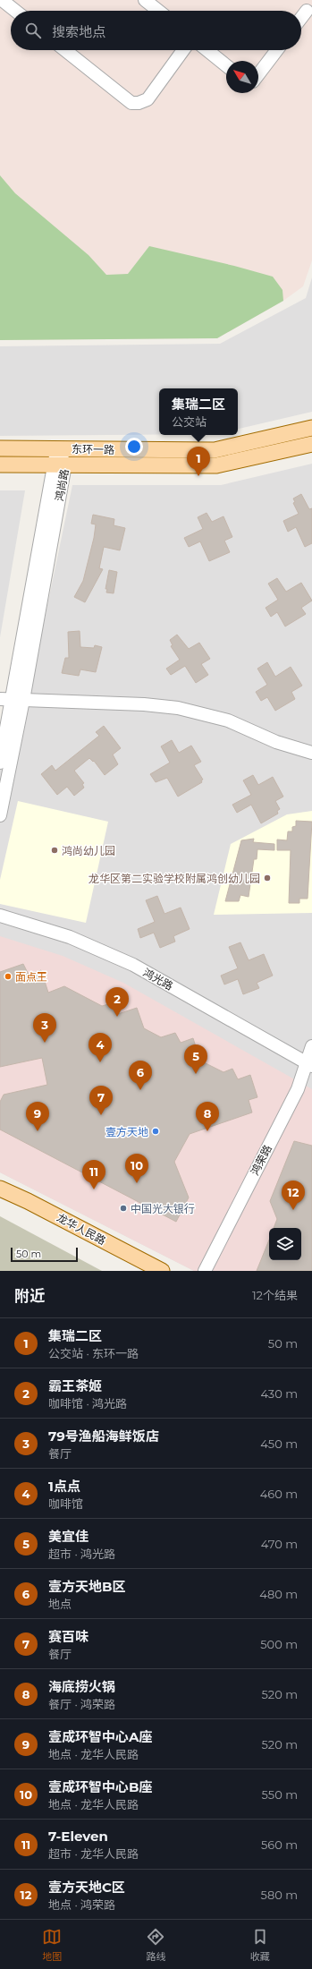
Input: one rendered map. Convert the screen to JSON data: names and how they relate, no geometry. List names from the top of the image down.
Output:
{
  "streets": {
    "main road": ["东环一路", "龙华人民路"],
    "street": ["鸿尚路", "鸿光路", "鸿荣路"]
  },
  "crossings": [
    ["东环一路", "鸿尚路"],
    ["鸿光路", "鸿荣路"]
  ],
  "places": [
    "鸿尚幼儿园",
    "龙华区第二实验学校附属鸿创幼儿园",
    "面点王",
    "壹方天地",
    "中国光大银行"
  ],
  "scale_bar": "50 m",
  "north": "top left",
  "page": {
    "search": "搜索地点",
    "popup": ["集瑞二区", "公交站"],
    "pins": [
      "1",
      "2",
      "3",
      "4",
      "5",
      "6",
      "7",
      "8",
      "9",
      "10",
      "11",
      "12"
    ],
    "scale": "50 m",
    "heading": ["附近", "12个结果"],
    "list": [
      {
        "mark": "1",
        "name": "集瑞二区",
        "note": "公交站 · 东环一路",
        "value": "50 m"
      },
      {
        "mark": "2",
        "name": "霸王茶姬",
        "note": "咖啡馆 · 鸿光路",
        "value": "430 m"
      },
      {
        "mark": "3",
        "name": "79号渔船海鲜饭店",
        "note": "餐厅",
        "value": "450 m"
      },
      {
        "mark": "4",
        "name": "1点点",
        "note": "咖啡馆",
        "value": "460 m"
      },
      {
        "mark": "5",
        "name": "美宜佳",
        "note": "超市 · 鸿光路",
        "value": "470 m"
      },
      {
        "mark": "6",
        "name": "壹方天地B区",
        "note": "地点",
        "value": "480 m"
      },
      {
        "mark": "7",
        "name": "赛百味",
        "note": "餐厅",
        "value": "500 m"
      },
      {
        "mark": "8",
        "name": "海底捞火锅",
        "note": "餐厅 · 鸿荣路",
        "value": "520 m"
      },
      {
        "mark": "9",
        "name": "壹成环智中心A座",
        "note": "地点 · 龙华人民路",
        "value": "520 m"
      },
      {
        "mark": "10",
        "name": "壹成环智中心B座",
        "note": "地点 · 龙华人民路",
        "value": "550 m"
      },
      {
        "mark": "11",
        "name": "7-Eleven",
        "note": "超市 · 龙华人民路",
        "value": "560 m"
      },
      {
        "mark": "12",
        "name": "壹方天地C区",
        "note": "地点 · 鸿荣路",
        "value": "580 m"
      }
    ],
    "nav": ["地图", "路线", "收藏"]
  }
}
